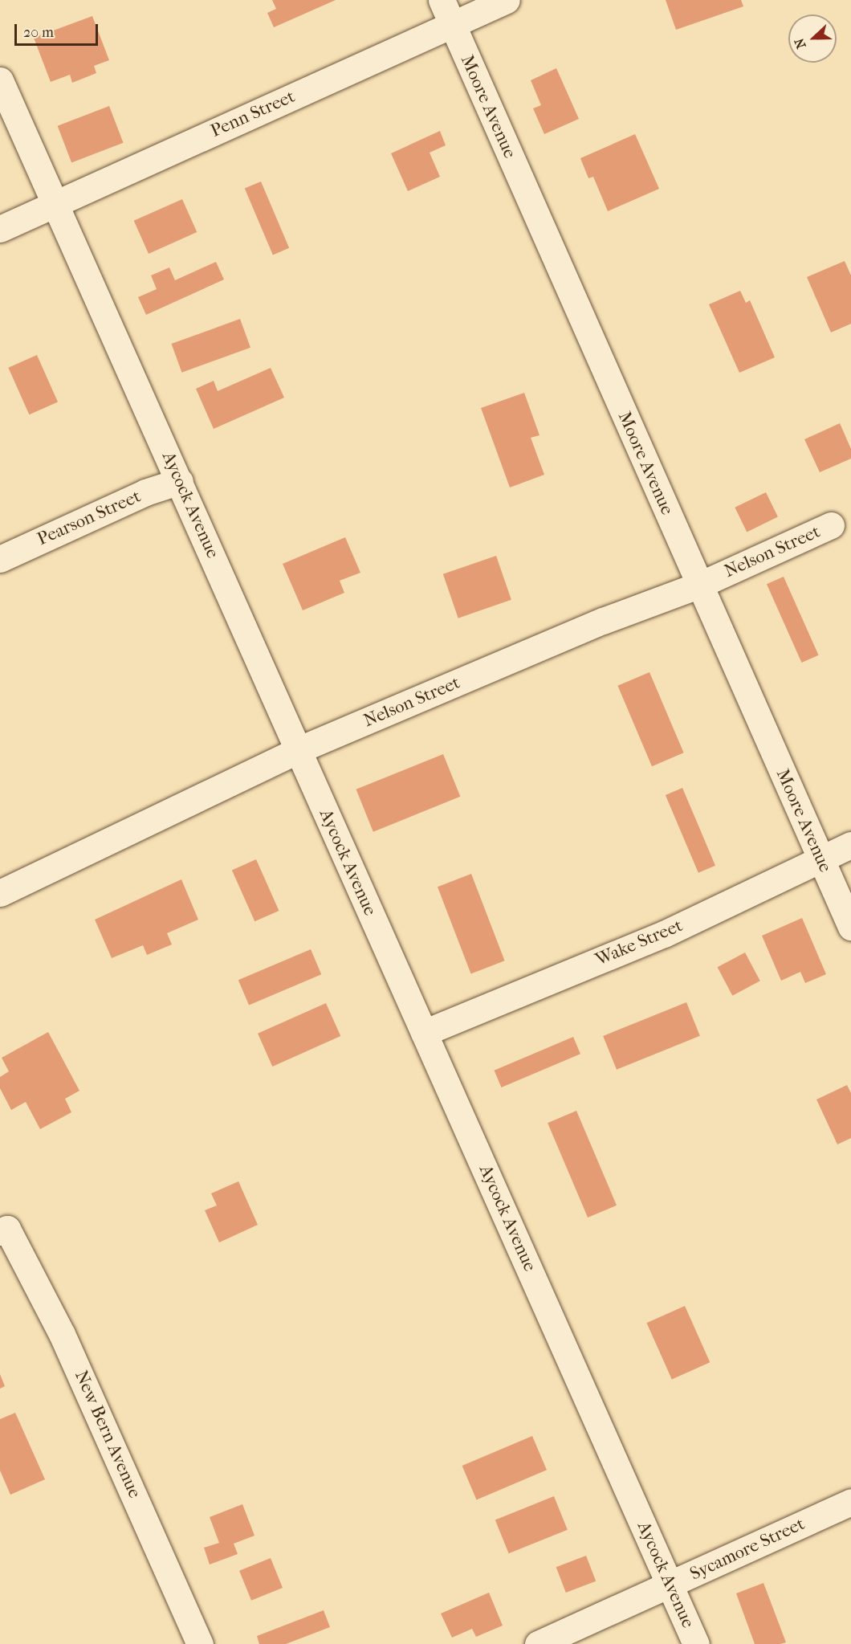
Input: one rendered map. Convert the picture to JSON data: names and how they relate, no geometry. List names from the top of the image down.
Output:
{
  "streets": {
    "street": [
      "Moore Avenue",
      "Penn Street",
      "Aycock Avenue",
      "Pearson Street",
      "Nelson Street",
      "Wake Street",
      "New Bern Avenue",
      "Sycamore Street"
    ]
  },
  "crossings": [
    ["Moore Avenue", "Penn Street"],
    ["Moore Avenue", "Nelson Street"],
    ["Moore Avenue", "Wake Street"],
    ["Penn Street", "Aycock Avenue"],
    ["Aycock Avenue", "Pearson Street"],
    ["Aycock Avenue", "Nelson Street"],
    ["Aycock Avenue", "Wake Street"],
    ["Aycock Avenue", "Sycamore Street"]
  ],
  "scale_bar": "20 m",
  "north": "left"
}
